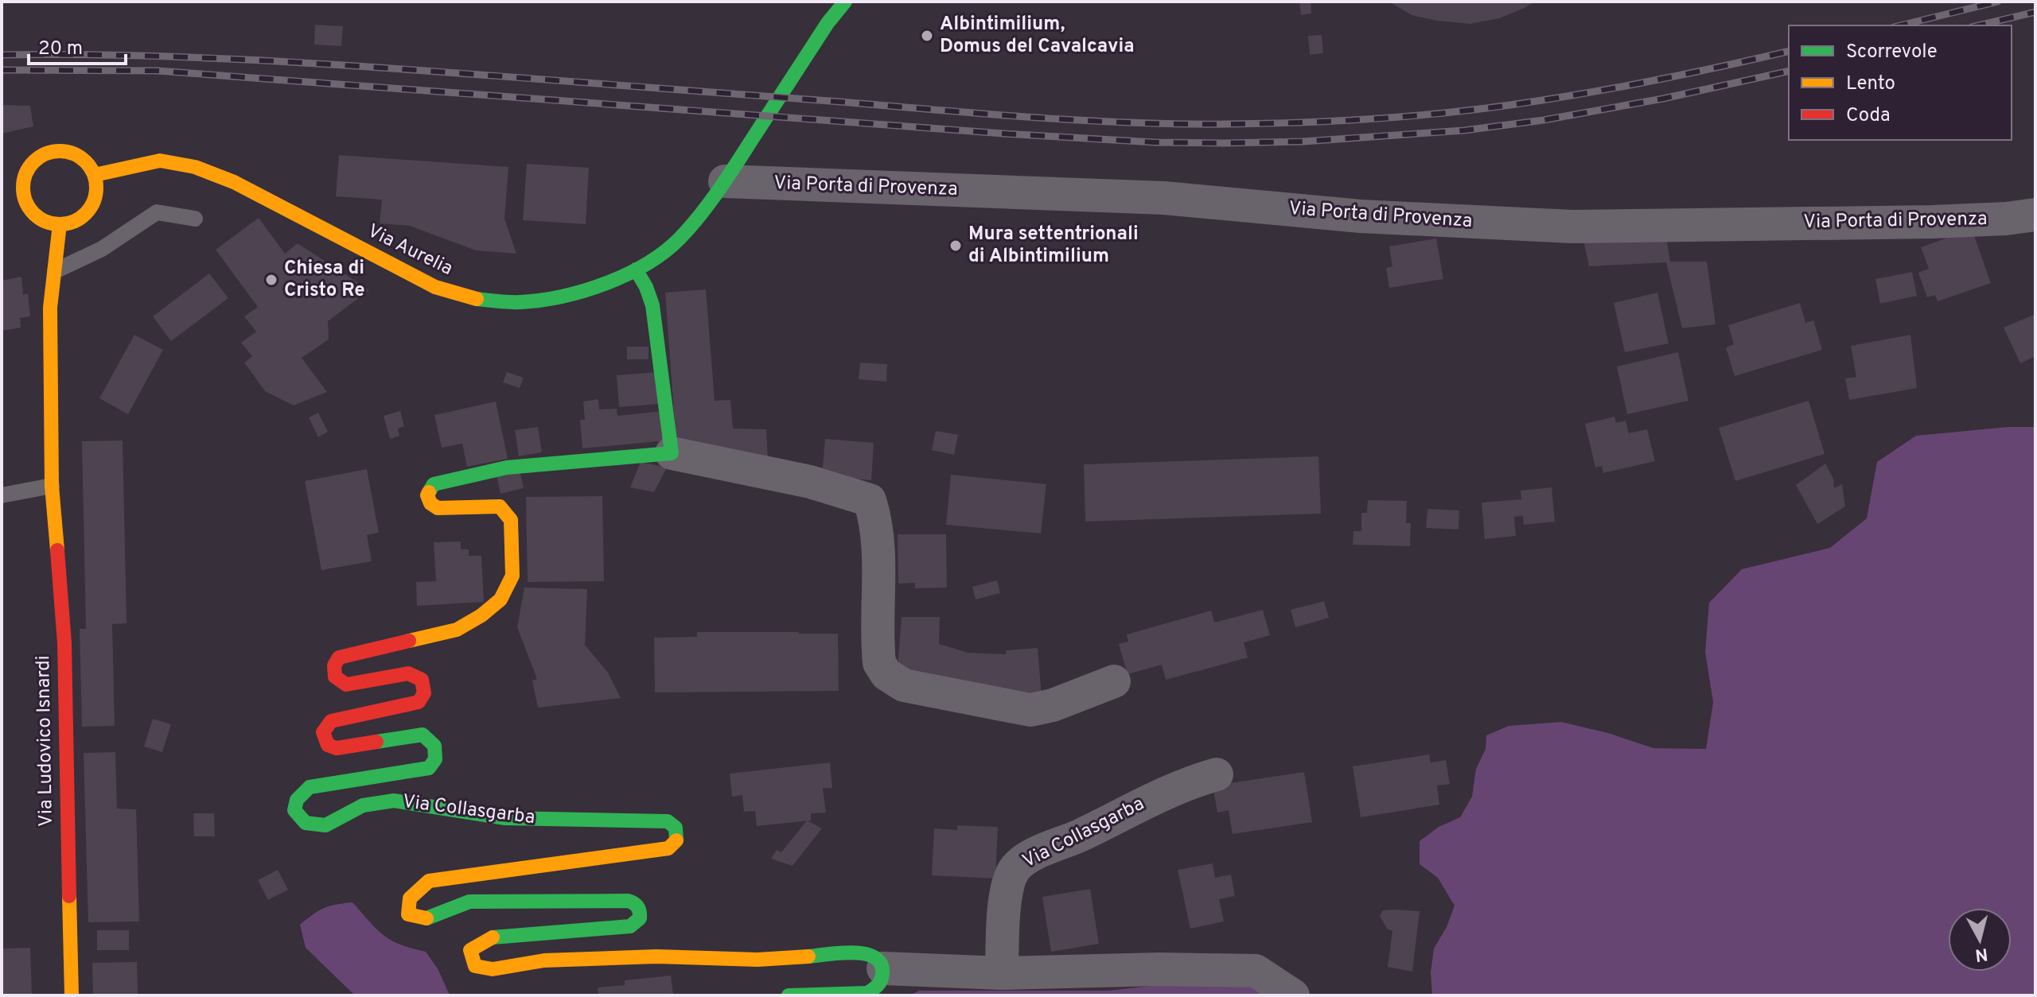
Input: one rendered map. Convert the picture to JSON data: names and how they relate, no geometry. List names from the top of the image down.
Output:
{
  "streets": {
    "street": [
      "Via Porta di Provenza",
      "Via Aurelia",
      "Via Ludovico Isnardi",
      "Via Collasgarba"
    ]
  },
  "crossings": [
    ["Via Porta di Provenza", "Via Aurelia"],
    ["Via Aurelia", "Via Ludovico Isnardi"]
  ],
  "places": ["Albintimilium, Domus del Cavalcavia", "Mura settentrionali di Albintimilium", "Chiesa di Cristo Re"],
  "legend": ["Scorrevole", "Lento", "Coda"],
  "scale_bar": "20 m",
  "north": "bottom"
}
